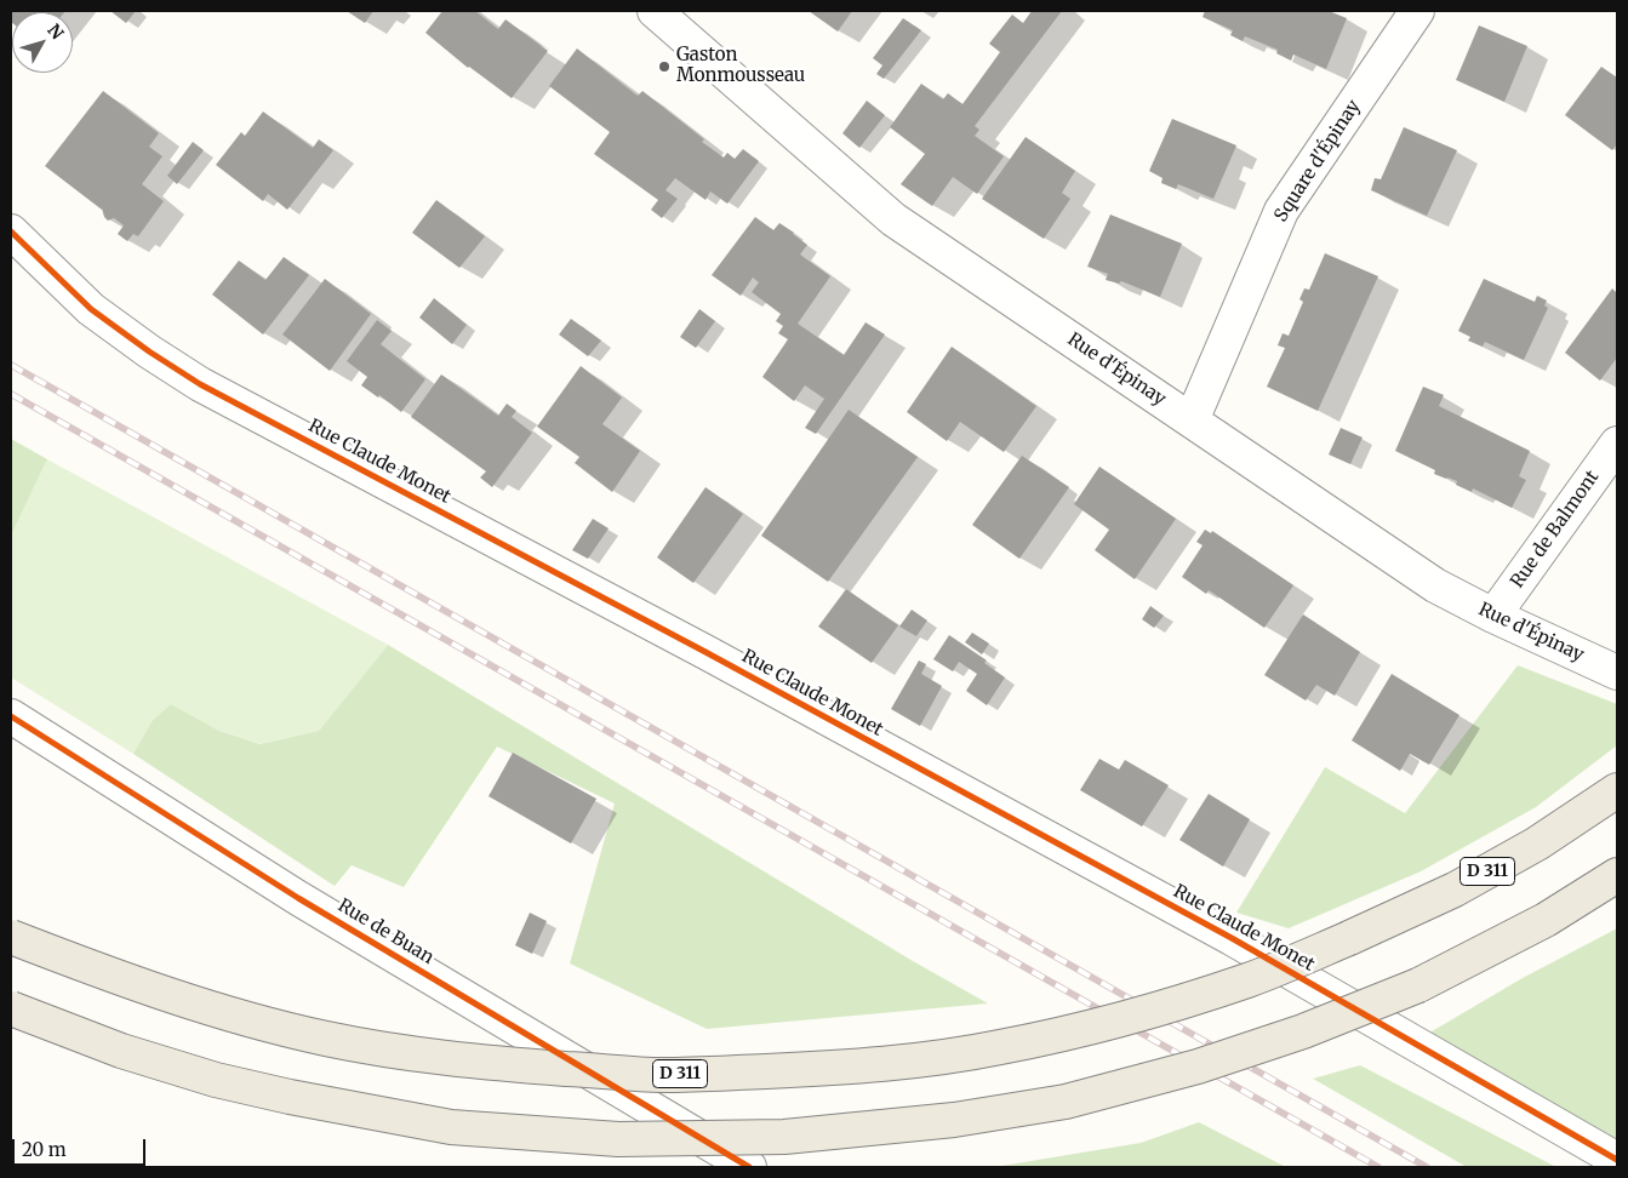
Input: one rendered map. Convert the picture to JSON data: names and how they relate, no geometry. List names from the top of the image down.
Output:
{
  "streets": {
    "main road": ["D 311"],
    "street": [
      "Square d'Épinay",
      "Rue d'Épinay",
      "Rue Claude Monet",
      "Rue de Balmont",
      "Rue de Buan"
    ]
  },
  "crossings": [
    ["Square d'Épinay", "Rue d'Épinay"],
    ["Rue d'Épinay", "Rue de Balmont"]
  ],
  "places": ["Gaston Monmousseau"],
  "scale_bar": "20 m",
  "north": "top right"
}
